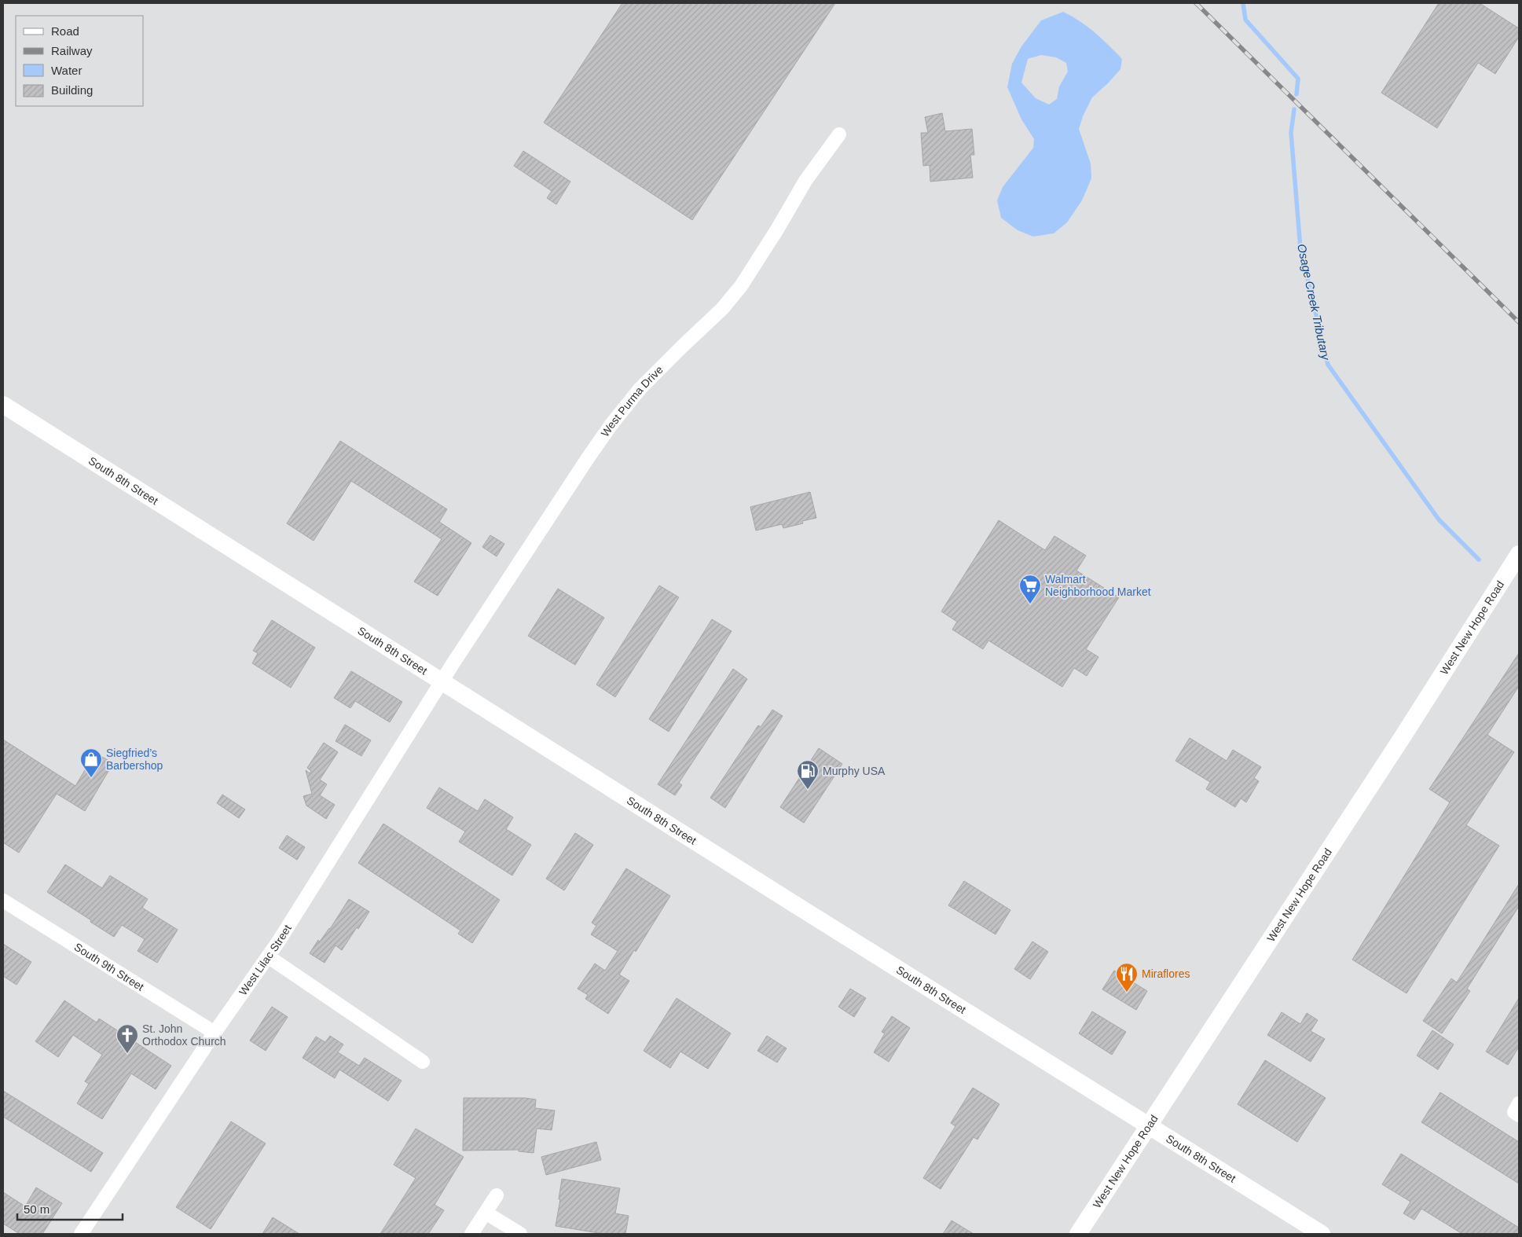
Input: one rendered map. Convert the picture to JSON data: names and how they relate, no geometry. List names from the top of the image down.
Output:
{
  "streets": {
    "main road": ["South 8th Street", "West New Hope Road"],
    "street": ["West Purma Drive", "West Lilac Street", "South 9th Street"]
  },
  "crossings": [
    ["West Purma Drive", "South 8th Street"],
    ["West Purma Drive", "West Lilac Street"],
    ["South 8th Street", "West New Hope Road"],
    ["South 8th Street", "West Lilac Street"],
    ["West Lilac Street", "South 9th Street"]
  ],
  "water": ["Osage Creek Tributary"],
  "places": {
    "supermarket": ["Walmart Neighborhood Market"],
    "shop": ["Siegfried’s Barbershop"],
    "fuel station": ["Murphy USA"],
    "restaurant": ["Miraflores"],
    "church": ["St. John Orthodox Church"]
  },
  "legend": [
    "Road",
    "Railway",
    "Water",
    "Building"
  ],
  "scale_bar": "50 m"
}
